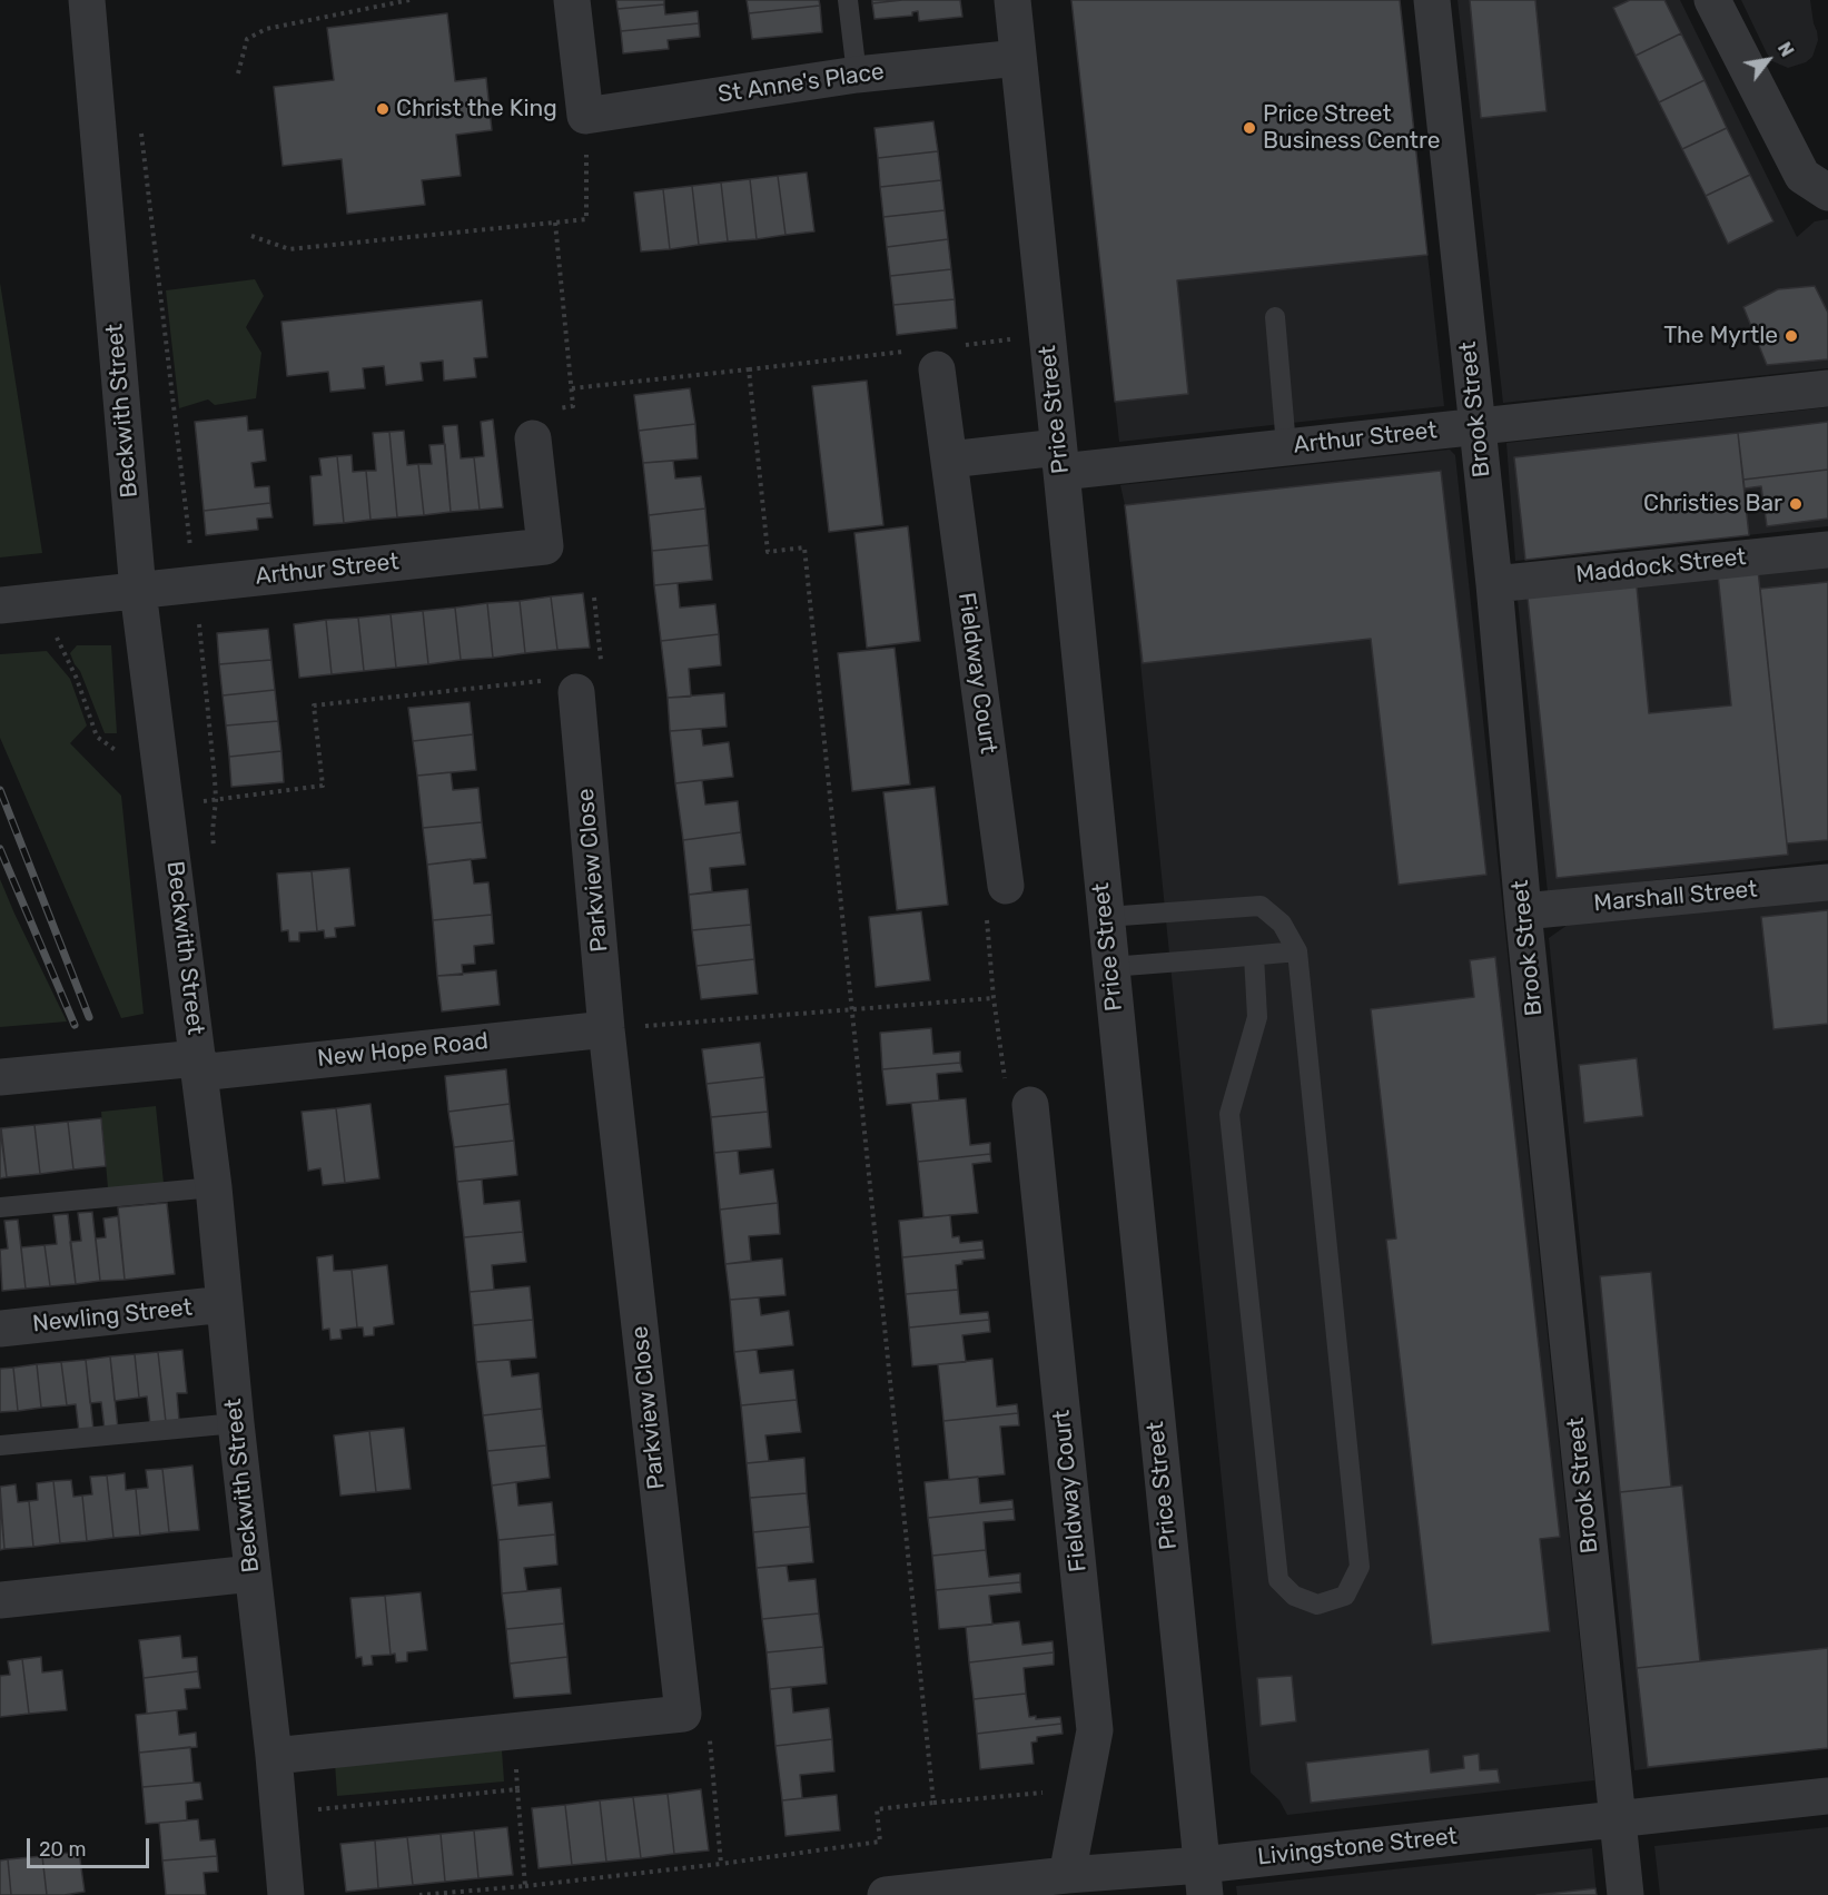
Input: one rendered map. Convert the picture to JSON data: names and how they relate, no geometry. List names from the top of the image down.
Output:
{
  "streets": {
    "street": [
      "St Anne's Place",
      "Price Street",
      "Brook Street",
      "Beckwith Street",
      "Arthur Street",
      "Maddock Street",
      "Fieldway Court",
      "Parkview Close",
      "Marshall Street",
      "New Hope Road",
      "Newling Street",
      "Livingstone Street"
    ]
  },
  "crossings": [
    ["St Anne's Place", "Price Street"],
    ["Price Street", "Arthur Street"],
    ["Price Street", "Livingstone Street"],
    ["Brook Street", "Arthur Street"],
    ["Brook Street", "Maddock Street"],
    ["Brook Street", "Marshall Street"],
    ["Brook Street", "Livingstone Street"],
    ["Beckwith Street", "Arthur Street"],
    ["Beckwith Street", "Parkview Close"],
    ["Beckwith Street", "New Hope Road"],
    ["Beckwith Street", "Newling Street"],
    ["Fieldway Court", "Livingstone Street"],
    ["Parkview Close", "New Hope Road"]
  ],
  "places": [
    "Christ the King",
    "Price Street Business Centre",
    "The Myrtle",
    "Christies Bar"
  ],
  "scale_bar": "20 m",
  "north": "top right"
}
